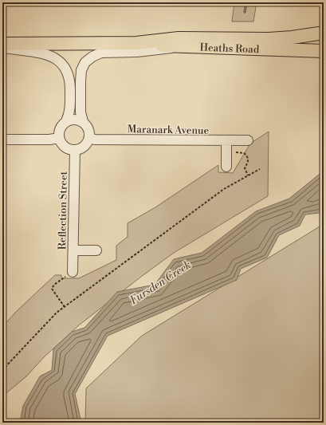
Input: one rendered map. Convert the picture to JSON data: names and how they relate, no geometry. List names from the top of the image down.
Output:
{
  "streets": {
    "main road": ["Heaths Road"],
    "street": ["Maranark Avenue", "Reflection Street"]
  },
  "crossings": [
    ["Maranark Avenue", "Reflection Street"]
  ],
  "water": ["Fursden Creek"]
}
